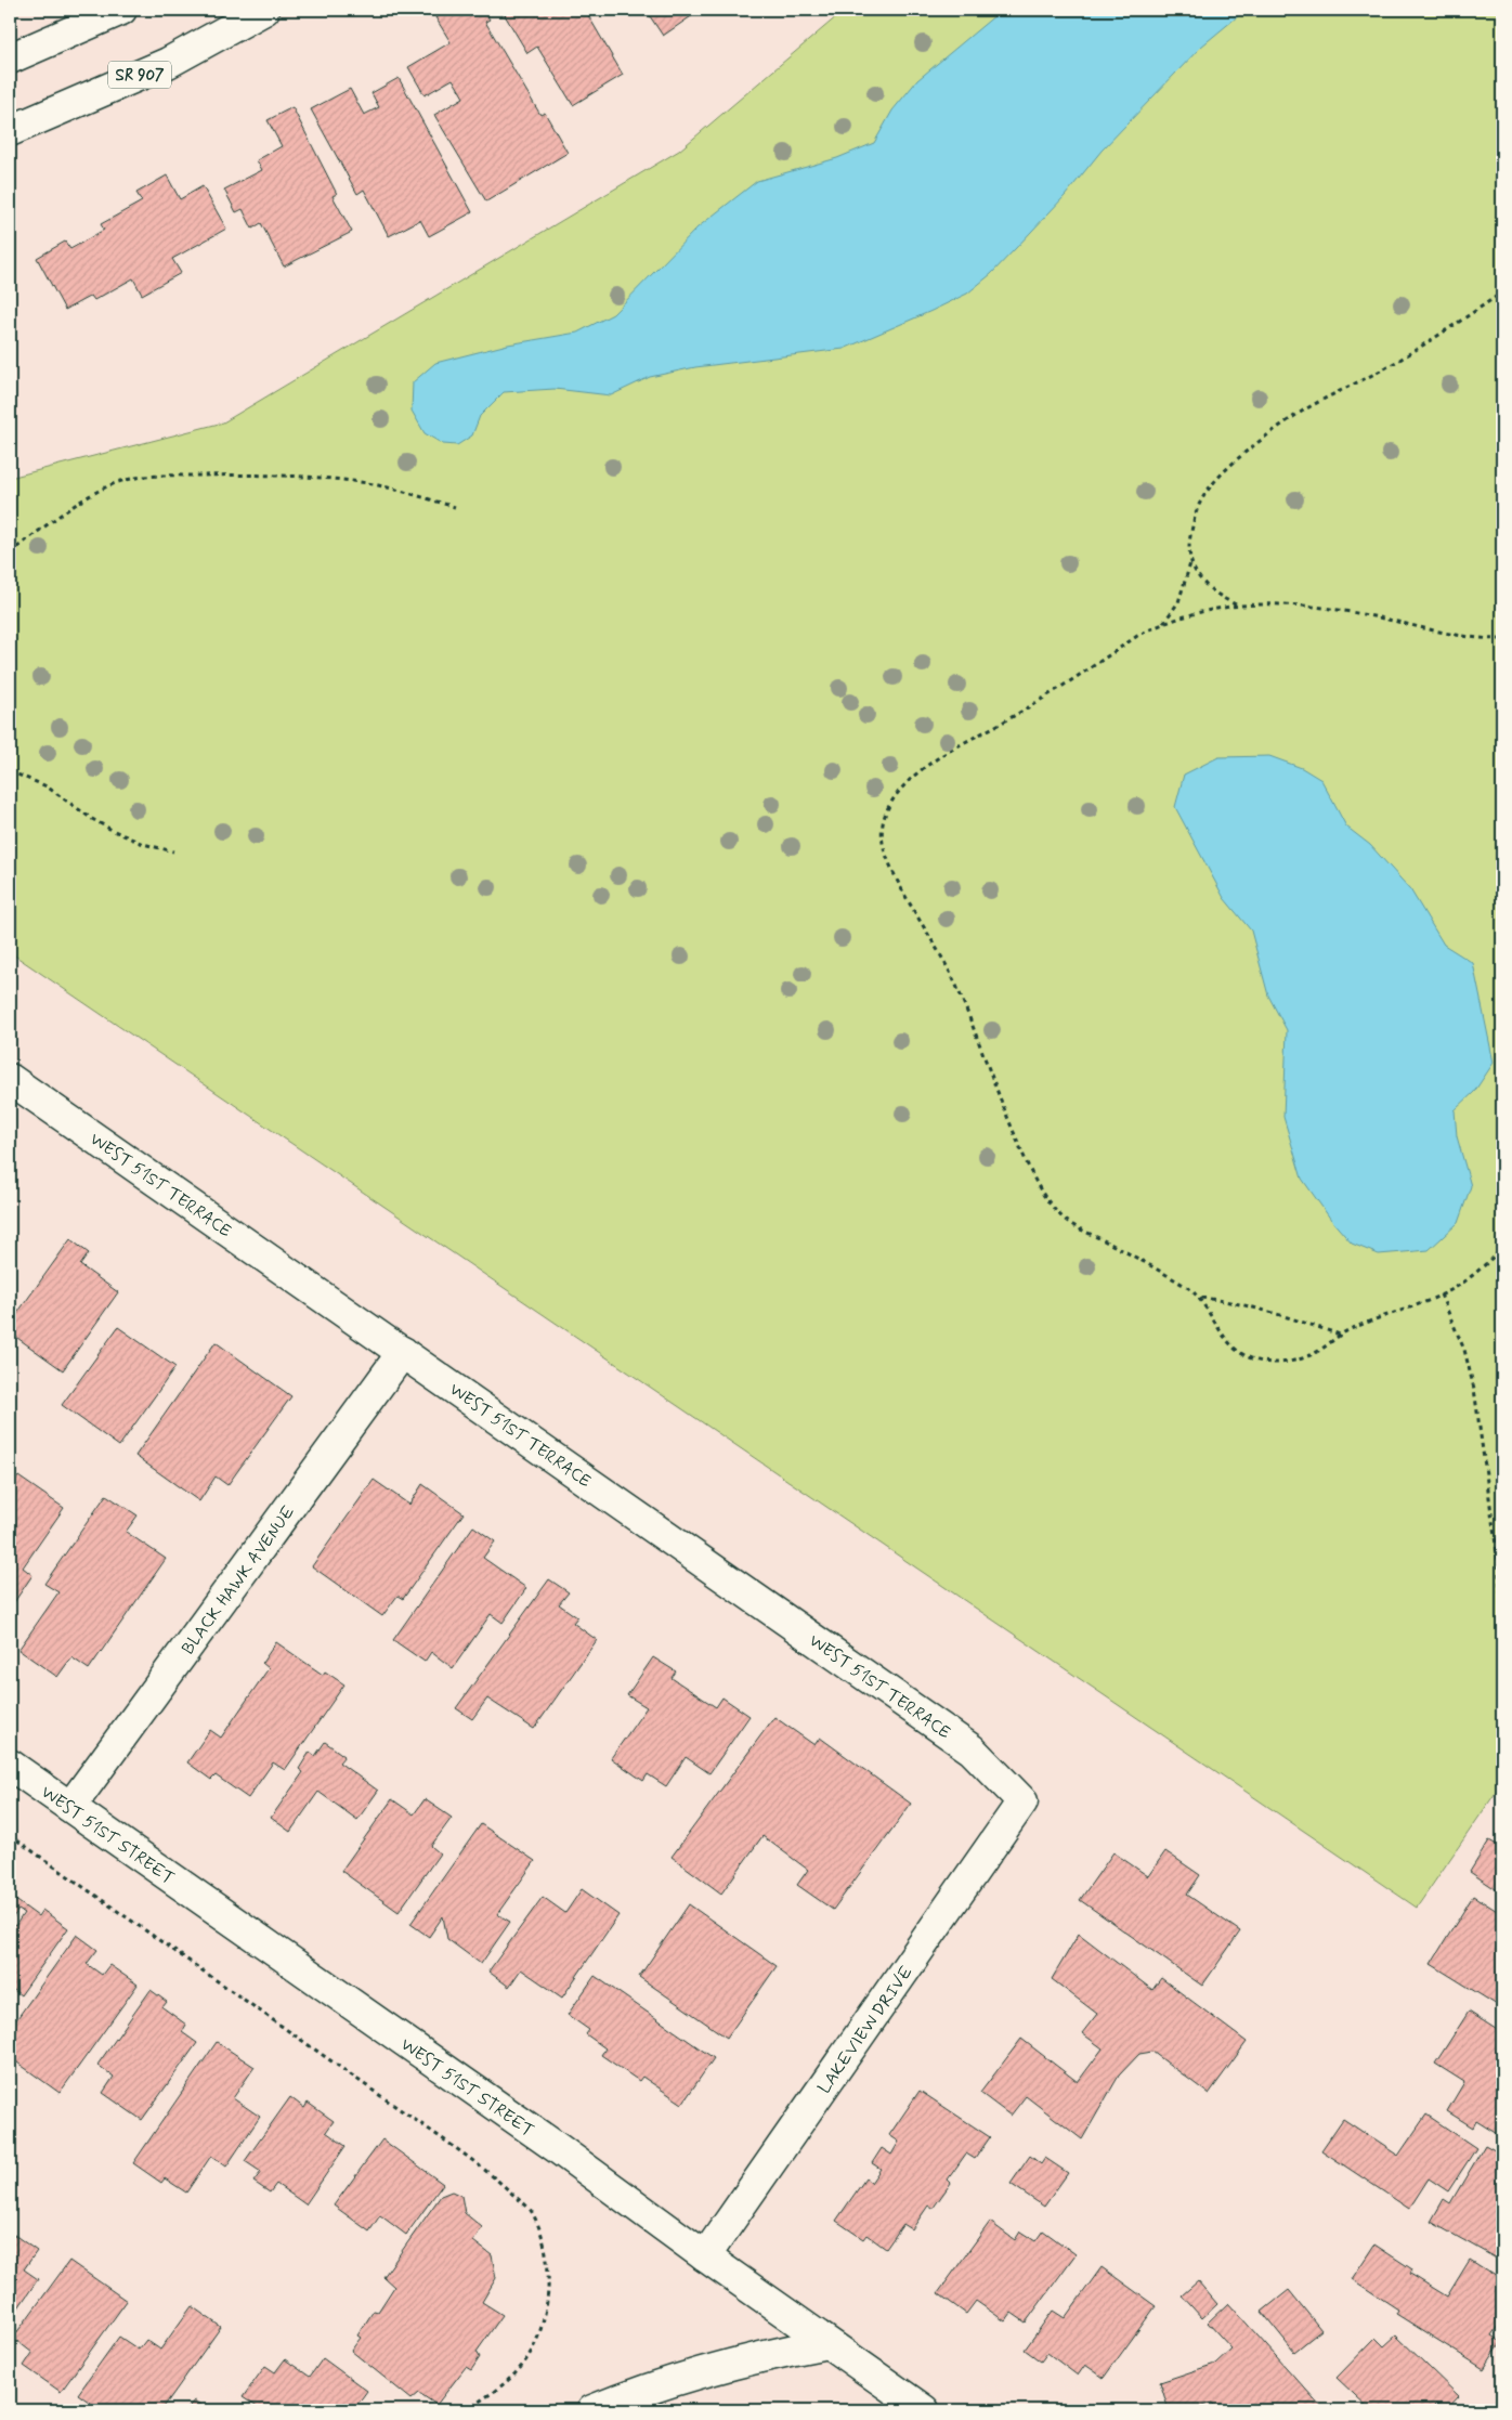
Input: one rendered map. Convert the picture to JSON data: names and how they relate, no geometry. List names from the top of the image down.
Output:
{
  "streets": {
    "street": [
      "SR 907",
      "WEST 51ST TERRACE",
      "BLACK HAWK AVENUE",
      "WEST 51ST STREET",
      "LAKEVIEW DRIVE"
    ]
  },
  "crossings": [
    ["WEST 51ST TERRACE", "BLACK HAWK AVENUE"],
    ["WEST 51ST TERRACE", "LAKEVIEW DRIVE"],
    ["BLACK HAWK AVENUE", "WEST 51ST STREET"],
    ["WEST 51ST STREET", "LAKEVIEW DRIVE"]
  ]
}
